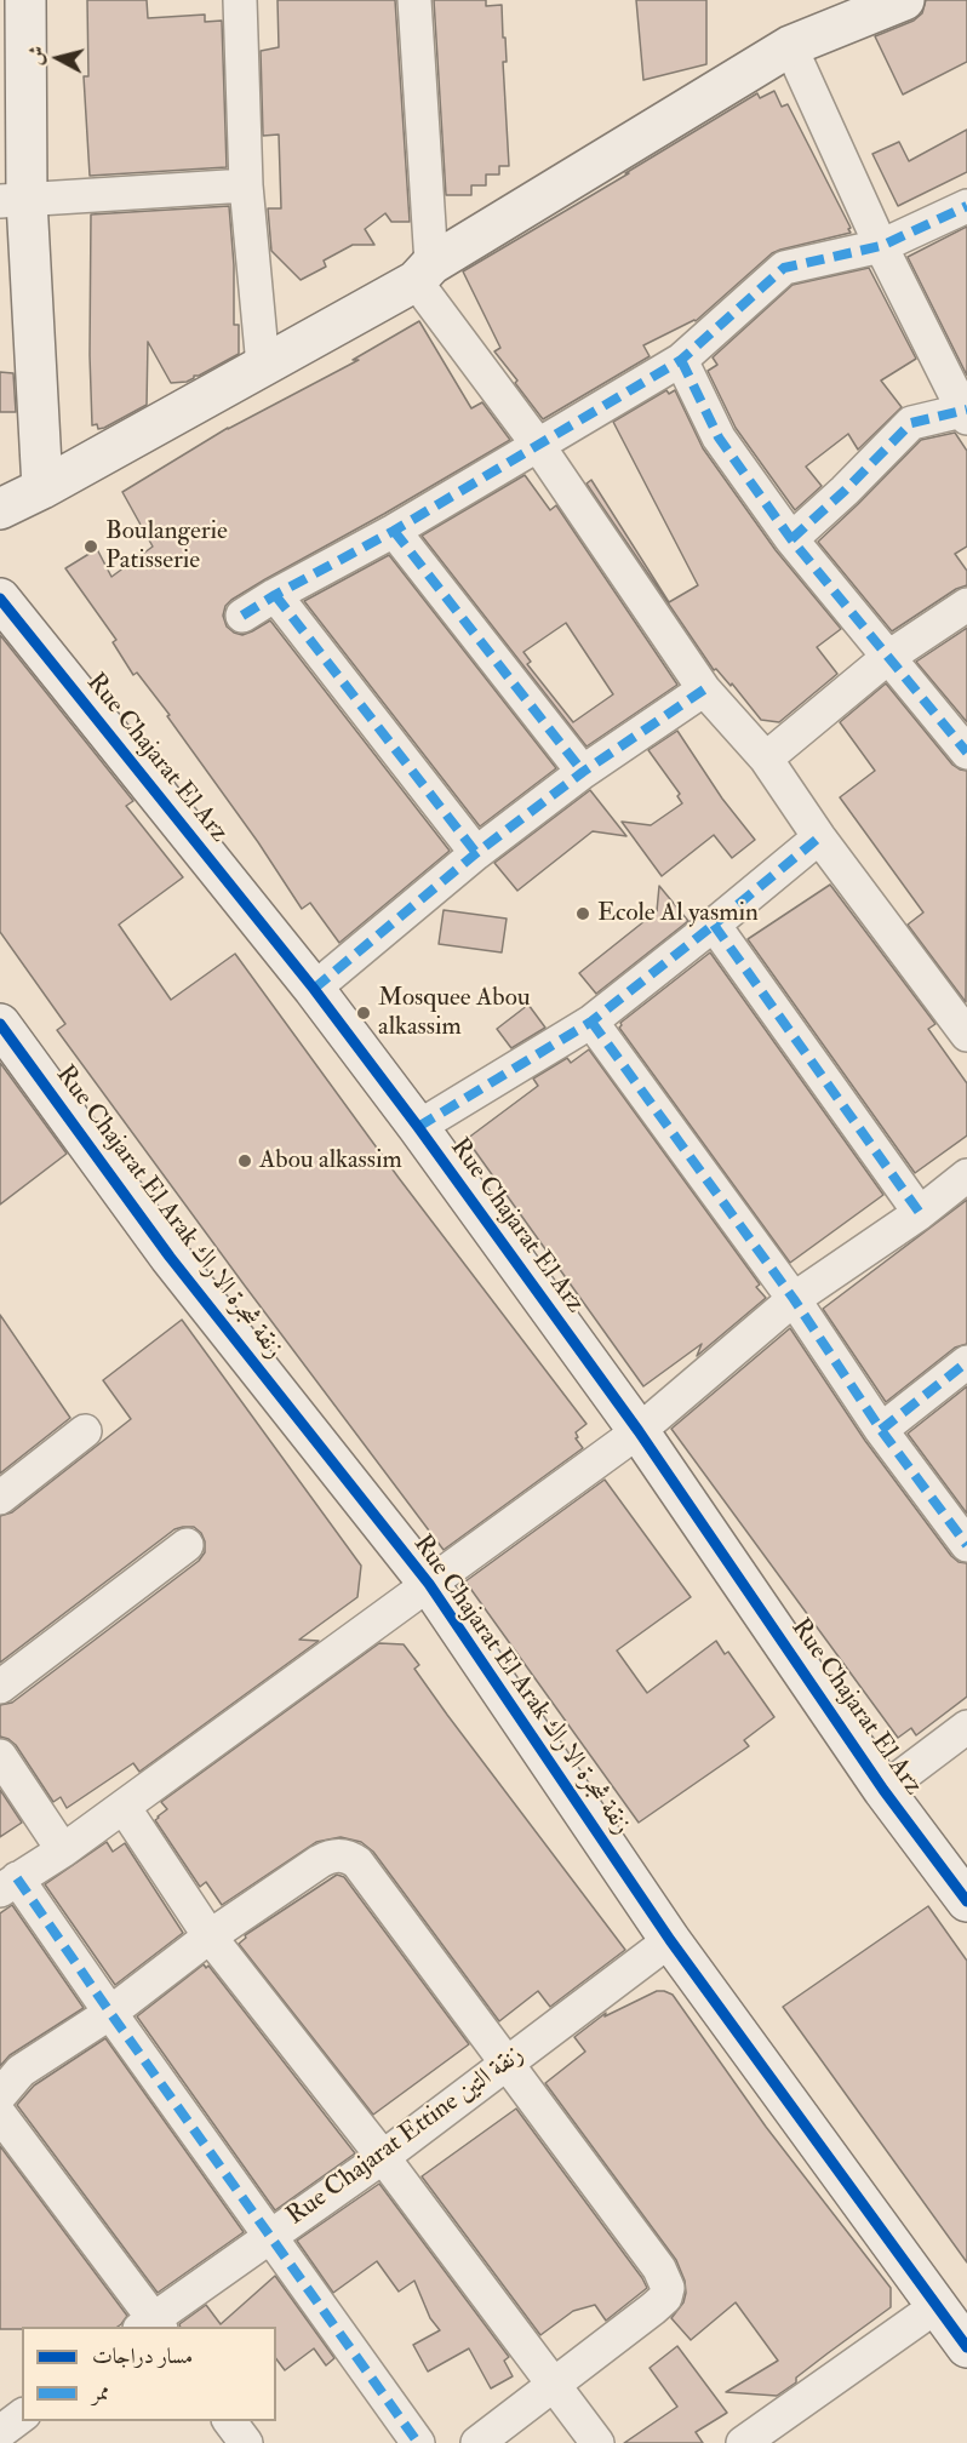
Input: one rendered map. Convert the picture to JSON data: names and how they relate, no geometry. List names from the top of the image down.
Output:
{
  "streets": {
    "street": ["Rue Chajarat El Arz", "Rue Chajarat El Arak زنقة شجرة الاراك", "Rue Chajarat Ettine زنقة التين"]
  },
  "crossings": [
    ["Rue Chajarat El Arak زنقة شجرة الاراك", "Rue Chajarat Ettine زنقة التين"]
  ],
  "places": [
    "Boulangerie Patisserie",
    "Ecole Al yasmin",
    "Mosquee Abou alkassim",
    "Abou alkassim"
  ],
  "legend": ["مسار دراجات", "ممر"],
  "north": "left"
}
